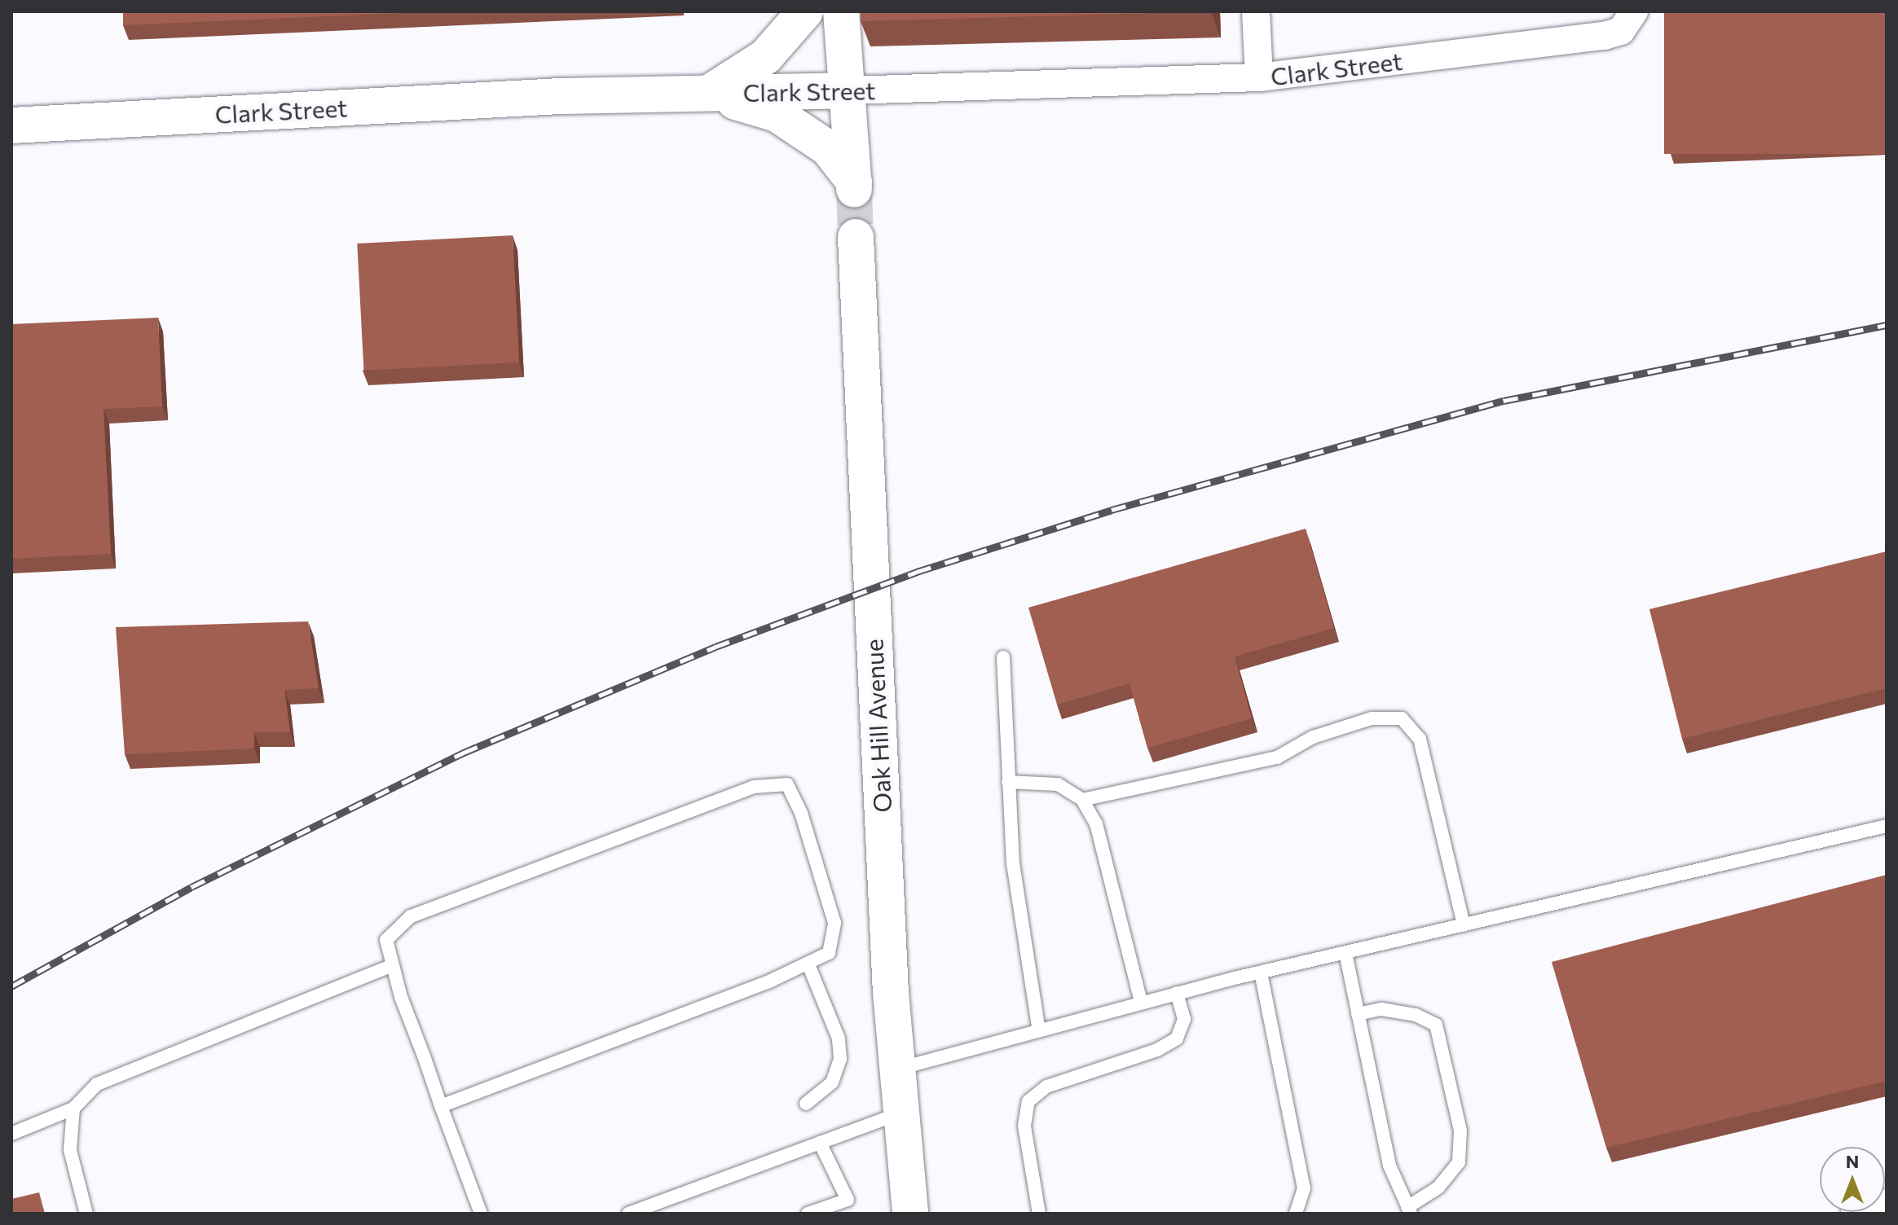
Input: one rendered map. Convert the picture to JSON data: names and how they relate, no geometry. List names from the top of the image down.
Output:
{
  "streets": {
    "street": ["Clark Street", "Oak Hill Avenue"]
  },
  "north": "top"
}
